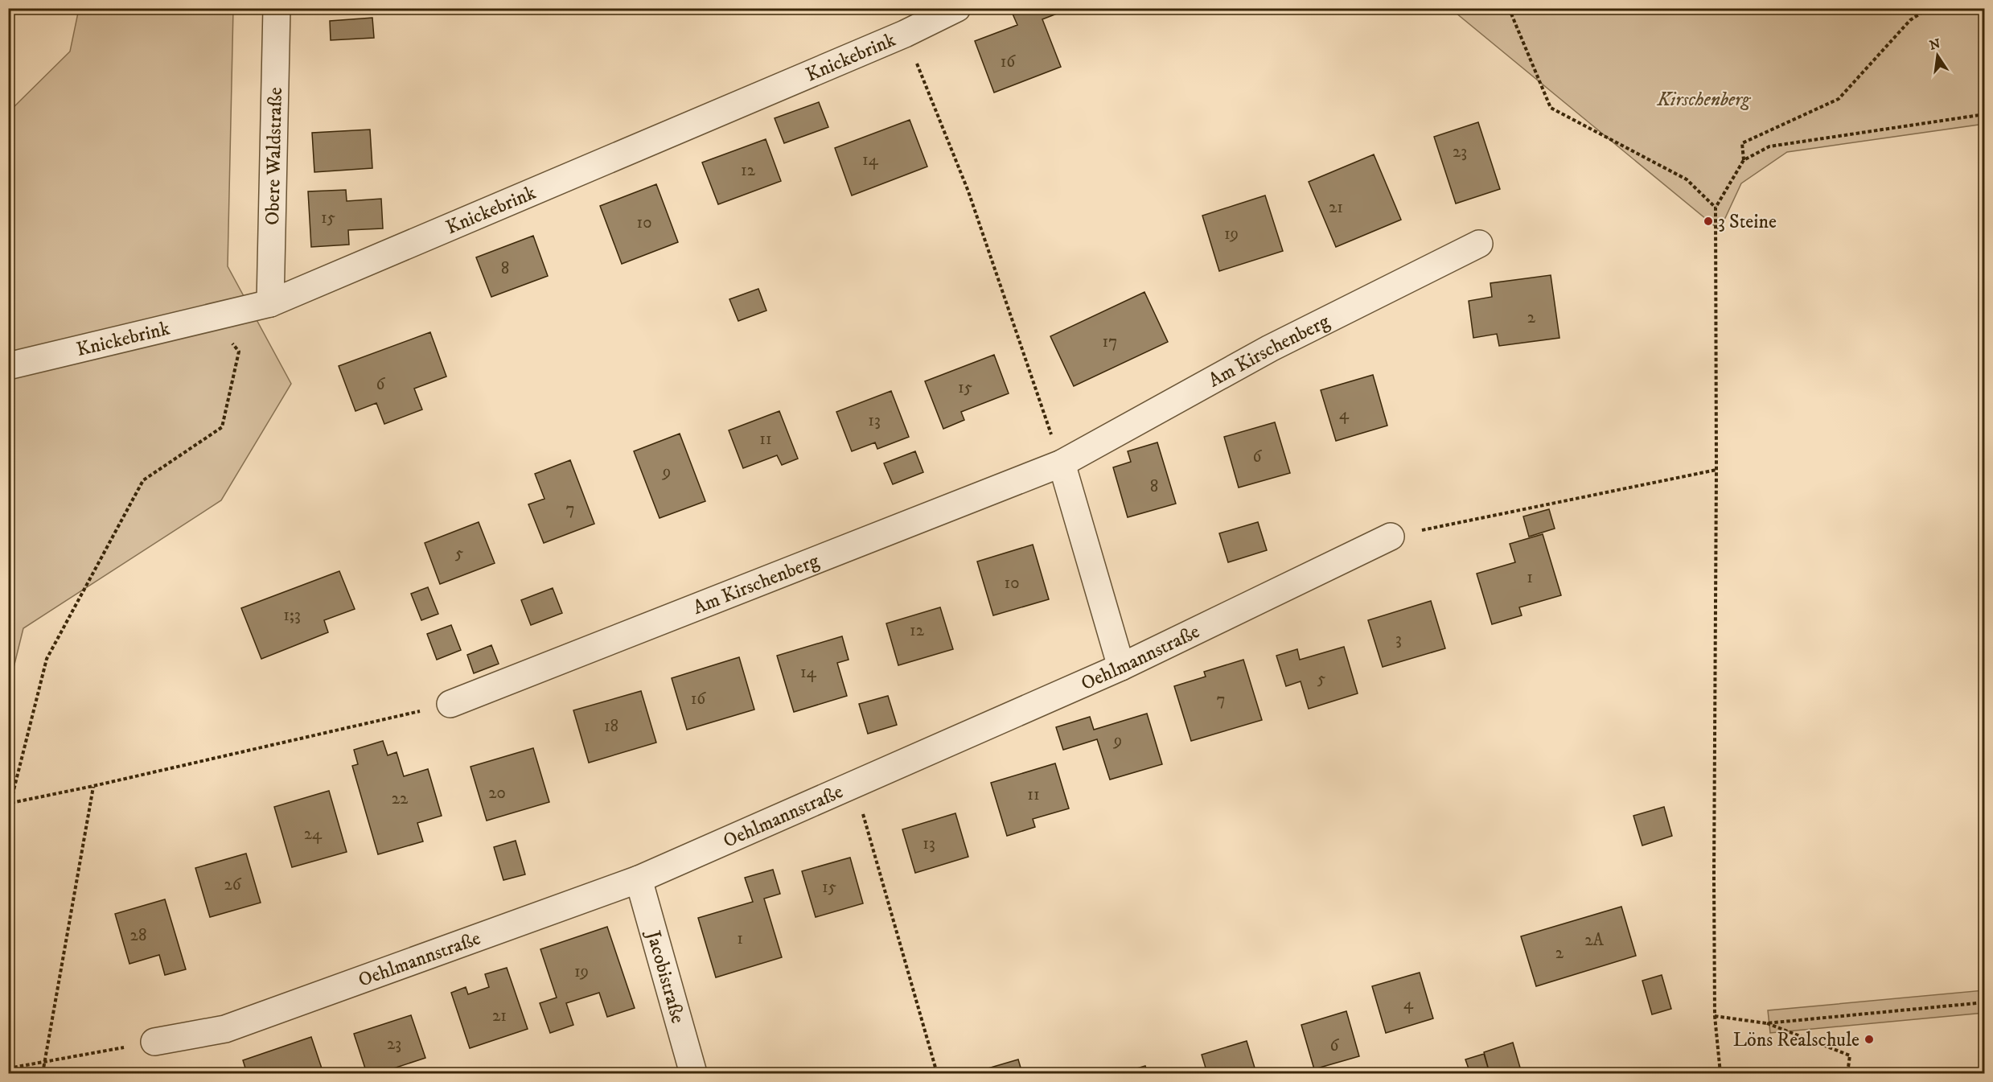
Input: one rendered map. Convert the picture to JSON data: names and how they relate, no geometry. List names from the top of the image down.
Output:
{
  "streets": {
    "street": [
      "Knickebrink",
      "Obere Waldstraße",
      "Am Kirschenberg",
      "Oehlmannstraße",
      "Jacobistraße"
    ]
  },
  "crossings": [
    ["Knickebrink", "Obere Waldstraße"],
    ["Oehlmannstraße", "Jacobistraße"]
  ],
  "parks": ["Kirschenberg"],
  "places": ["3 Steine", "Löns Realschule"],
  "house_numbers": [
    "16",
    "23",
    "14",
    "12",
    "21",
    "15",
    "10",
    "19",
    "8",
    "2",
    "17",
    "6",
    "15",
    "4",
    "13",
    "11",
    "6",
    "9",
    "8",
    "7",
    "5",
    "1",
    "10",
    "1;3",
    "12",
    "3",
    "14",
    "5",
    "16",
    "7",
    "18",
    "9",
    "20",
    "11",
    "22",
    "24",
    "13",
    "26",
    "15",
    "28",
    "1",
    "2A",
    "2",
    "19",
    "4",
    "21",
    "23",
    "6"
  ],
  "north": "top"
}
